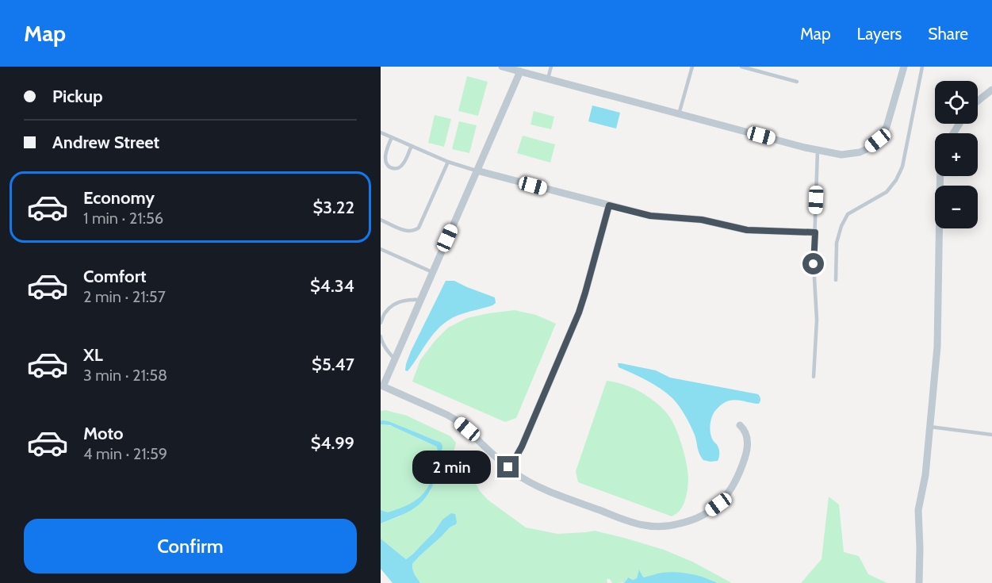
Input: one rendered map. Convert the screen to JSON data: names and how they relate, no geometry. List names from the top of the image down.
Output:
{
  "page": {
    "header": "Map",
    "nav": ["Map", "Layers", "Share"],
    "banner": ["Pickup", "Andrew Street"],
    "map_buttons": ["+", "−"],
    "list": [
      {
        "name": "Economy",
        "note": "1 min · 21:56",
        "value": "$3.22"
      },
      {
        "name": "Comfort",
        "note": "2 min · 21:57",
        "value": "$4.34"
      },
      {
        "name": "XL",
        "note": "3 min · 21:58",
        "value": "$5.47"
      },
      {
        "name": "Moto",
        "note": "4 min · 21:59",
        "value": "$4.99"
      }
    ],
    "bubble": "2 min",
    "buttons": "Confirm"
  }
}
